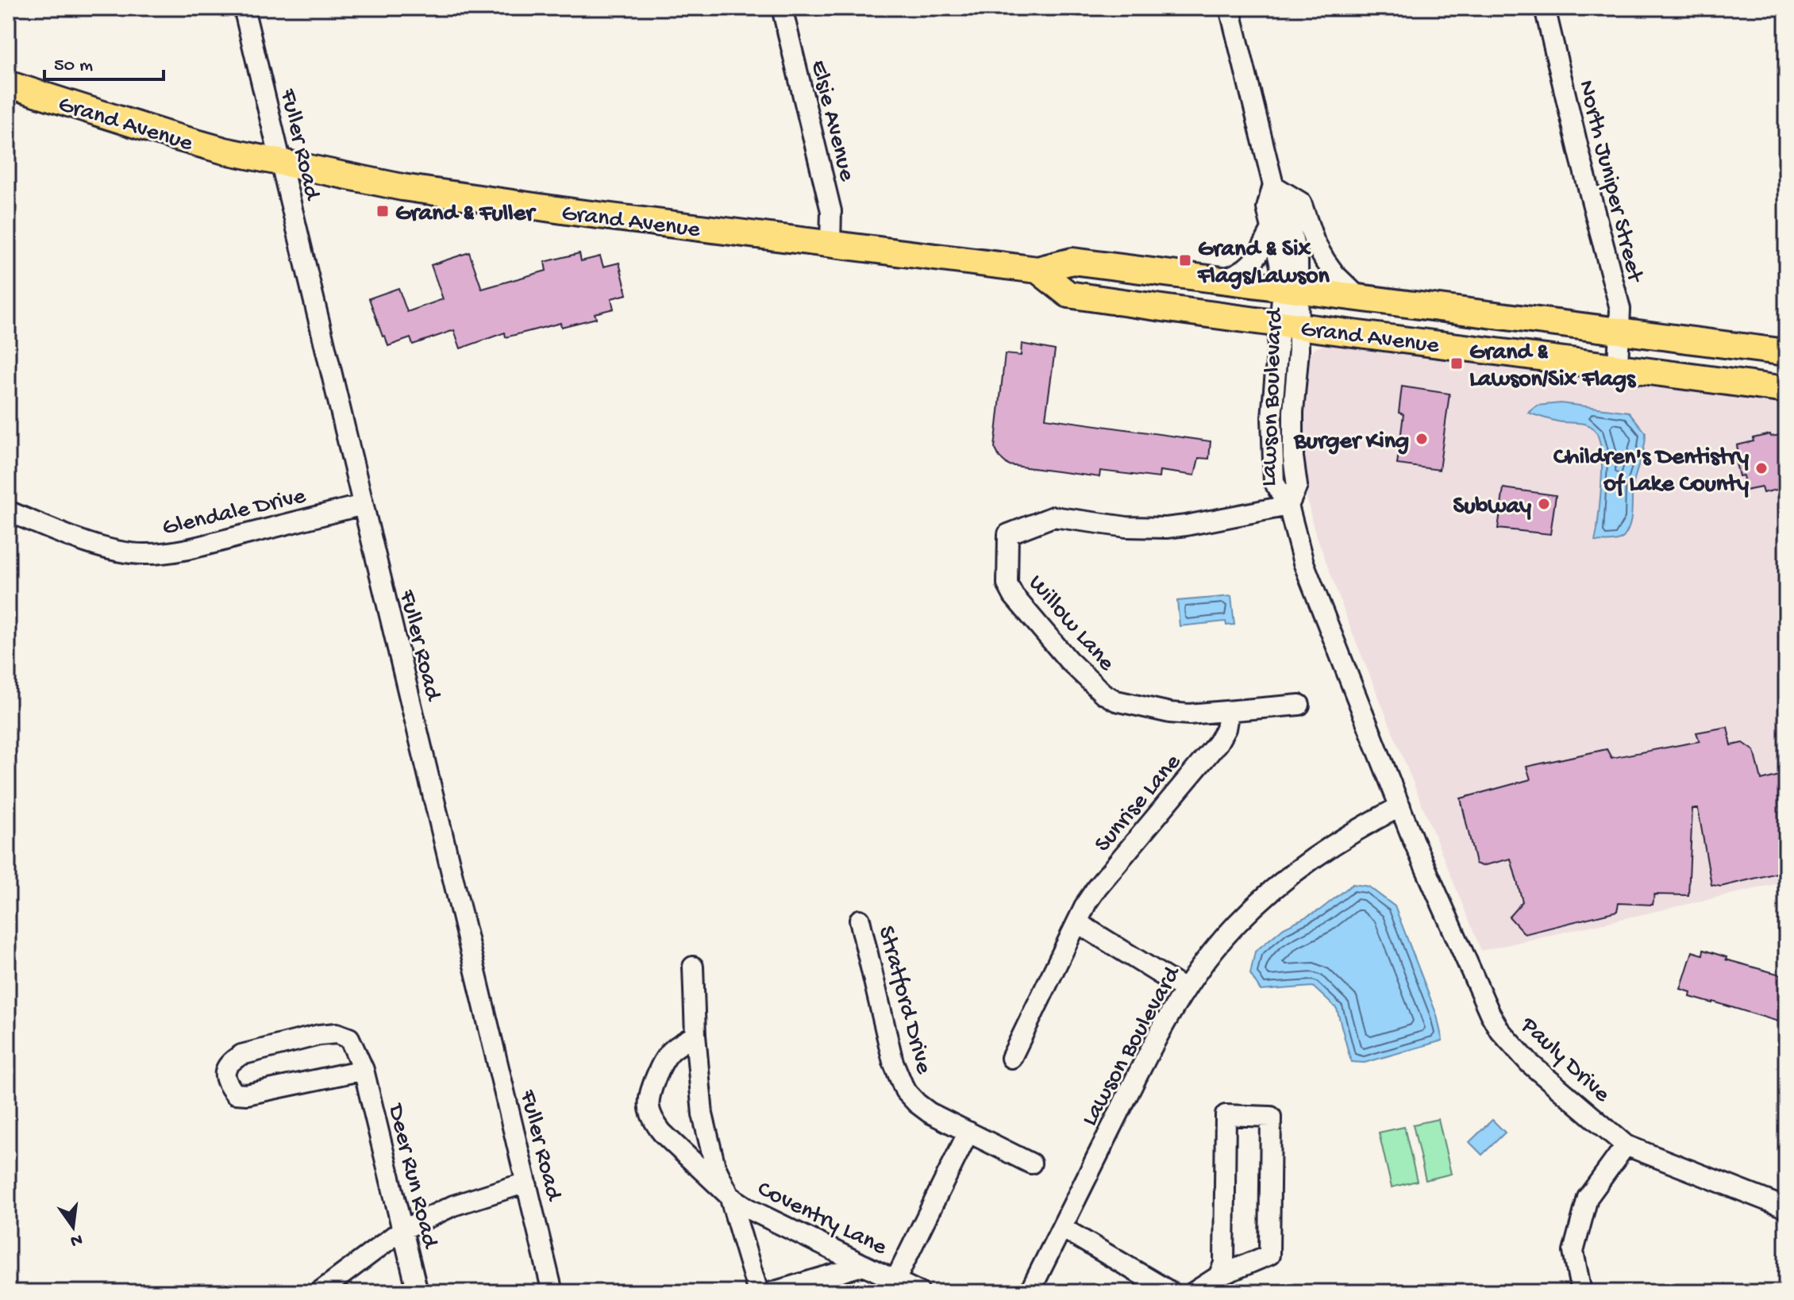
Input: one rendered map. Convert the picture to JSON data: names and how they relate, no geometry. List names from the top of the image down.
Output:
{
  "streets": {
    "main road": ["Grand Avenue"],
    "street": [
      "Elsie Avenue",
      "Fuller Road",
      "North Juniper Street",
      "Lawson Boulevard",
      "Glendale Drive",
      "Willow Lane",
      "Sunrise Lane",
      "Stratford Drive",
      "Pauly Drive",
      "Deer Run Road",
      "Coventry Lane"
    ]
  },
  "crossings": [
    ["Elsie Avenue", "Grand Avenue"],
    ["Grand Avenue", "Fuller Road"],
    ["Grand Avenue", "North Juniper Street"],
    ["Grand Avenue", "Lawson Boulevard"],
    ["Fuller Road", "Glendale Drive"],
    ["Lawson Boulevard", "Willow Lane"],
    ["Lawson Boulevard", "Pauly Drive"],
    ["Willow Lane", "Sunrise Lane"]
  ],
  "places": {
    "transit": ["Grand & Fuller", "Grand & Six Flags/Lawson", "Grand & Lawson/Six Flags"],
    "other": ["Burger King", "Children's Dentistry of Lake County", "Subway"]
  },
  "scale_bar": "50 m",
  "north": "bottom"
}
